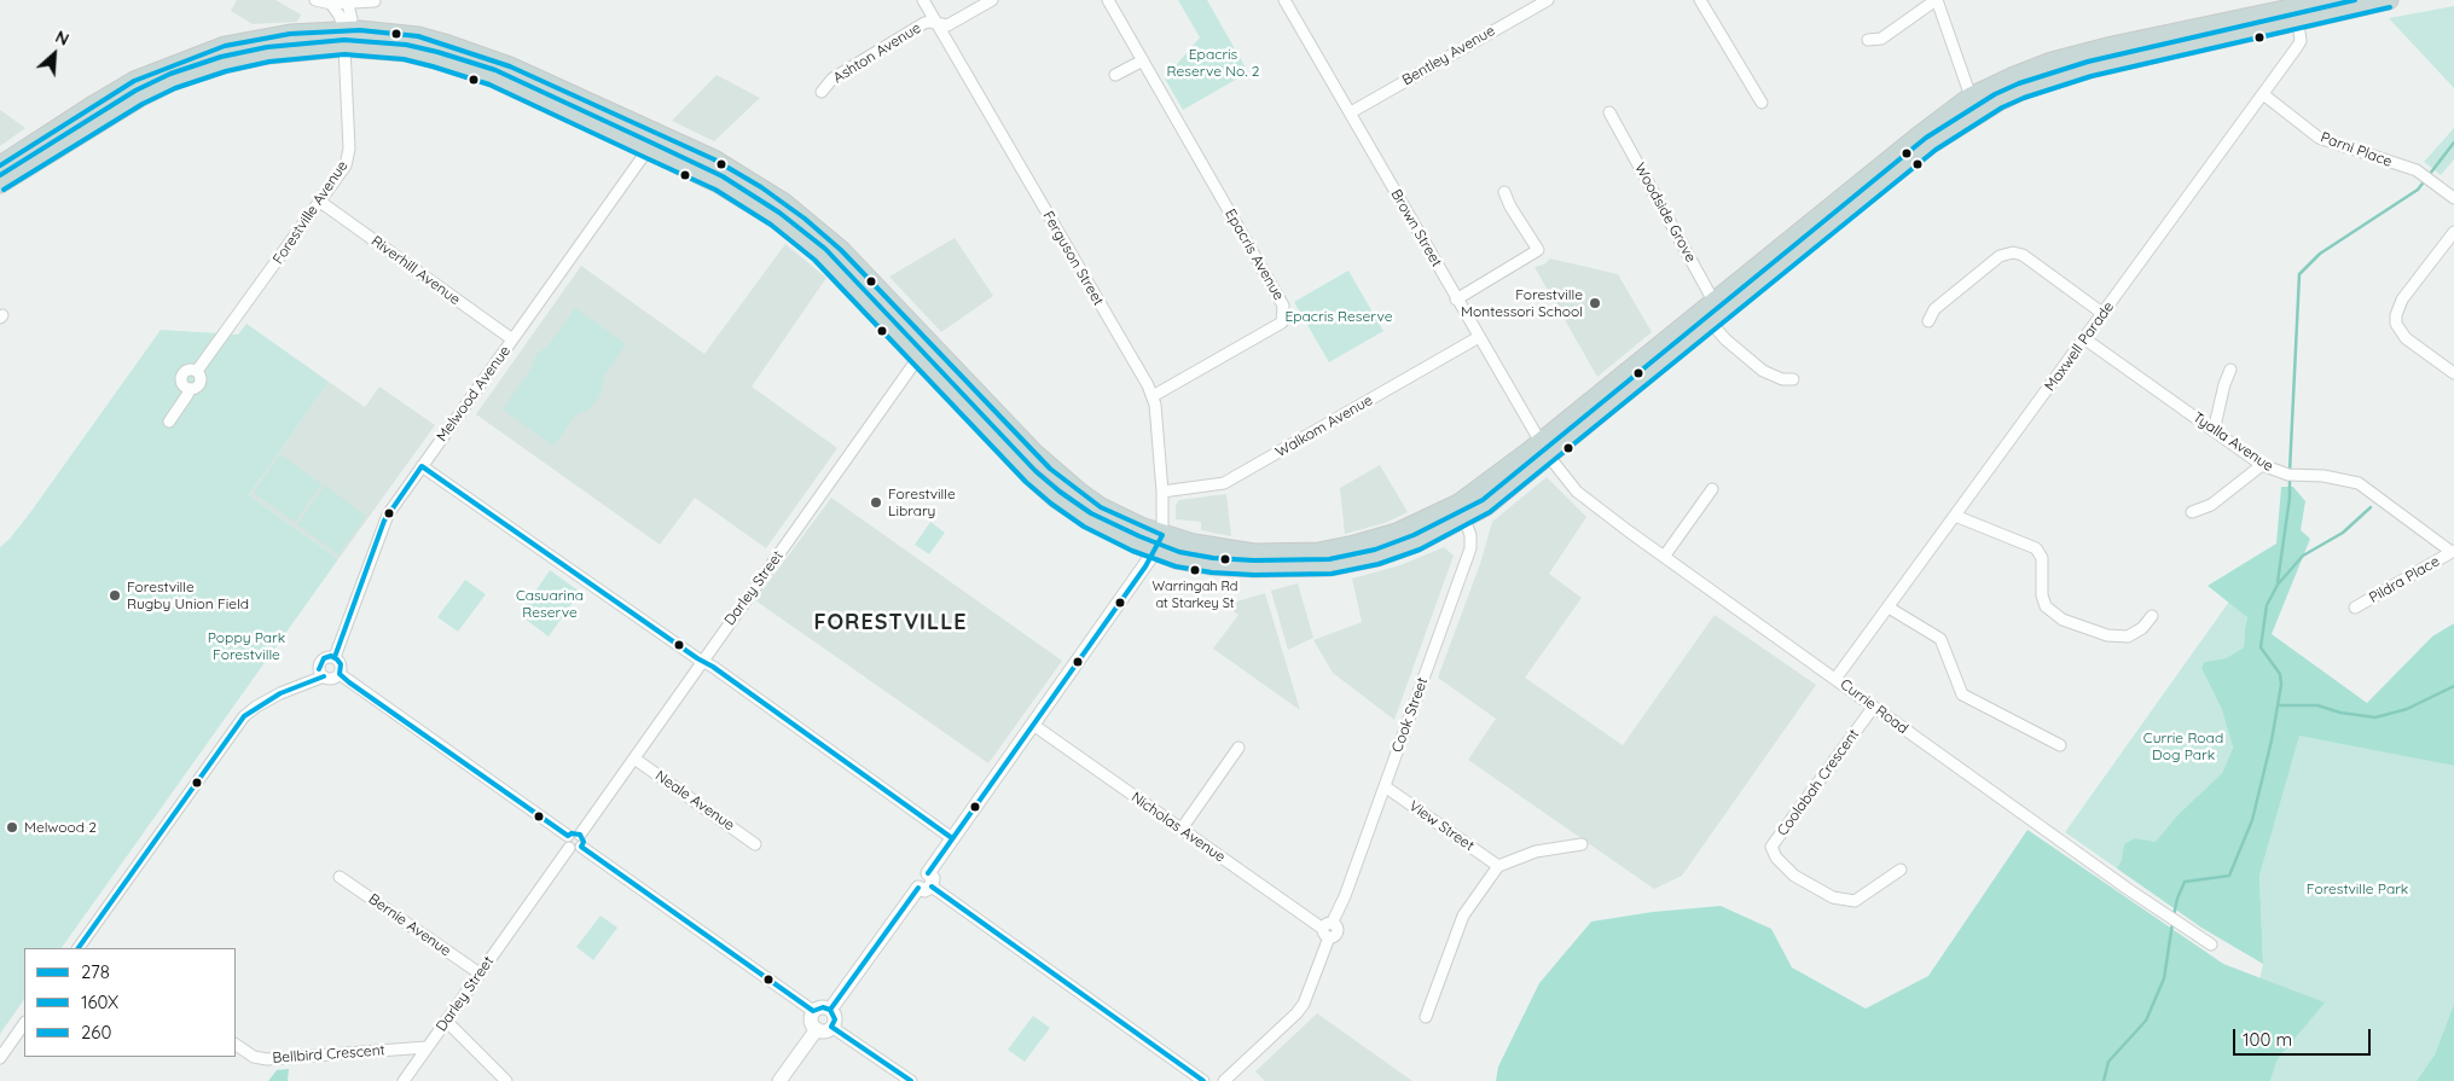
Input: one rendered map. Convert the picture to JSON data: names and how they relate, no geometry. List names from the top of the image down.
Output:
{
  "streets": {
    "street": [
      "Ashton Avenue",
      "Bentley Avenue",
      "Parni Place",
      "Forestville Avenue",
      "Woodside Grove",
      "Brown Street",
      "Epacris Avenue",
      "Ferguson Street",
      "Riverhill Avenue",
      "Maxwell Parade",
      "Melwood Avenue",
      "Walkom Avenue",
      "Tyalla Avenue",
      "Pildra Place",
      "Darley Street",
      "Currie Road",
      "Cook Street",
      "Coolabah Crescent",
      "Neale Avenue",
      "View Street",
      "Nicholas Avenue",
      "Bernie Avenue",
      "Bellbird Crescent"
    ]
  },
  "crossings": [
    ["Ashton Avenue", "Ferguson Street"],
    ["Bentley Avenue", "Brown Street"],
    ["Parni Place", "Maxwell Parade"],
    ["Forestville Avenue", "Riverhill Avenue"],
    ["Brown Street", "Walkom Avenue"],
    ["Brown Street", "Currie Road"],
    ["Epacris Avenue", "Ferguson Street"],
    ["Ferguson Street", "Walkom Avenue"],
    ["Riverhill Avenue", "Melwood Avenue"],
    ["Maxwell Parade", "Tyalla Avenue"],
    ["Maxwell Parade", "Currie Road"],
    ["Tyalla Avenue", "Pildra Place"],
    ["Darley Street", "Neale Avenue"],
    ["Darley Street", "Bernie Avenue"],
    ["Darley Street", "Bellbird Crescent"],
    ["Currie Road", "Coolabah Crescent"],
    ["Cook Street", "View Street"],
    ["Cook Street", "Nicholas Avenue"]
  ],
  "districts": ["FORESTVILLE"],
  "parks": [
    "Epacris Reserve No. 2",
    "Epacris Reserve",
    "Casuarina Reserve",
    "Poppy Park Forestville",
    "Currie Road Dog Park",
    "Forestville Park"
  ],
  "places": [
    "Forestville Montessori School",
    "Forestville Library",
    "Warringah Rd at Starkey St",
    "Forestville Rugby Union Field",
    "Melwood 2"
  ],
  "lines": ["transit line 260", "transit line 160X", "transit line 278"],
  "legend": ["278", "160X", "260"],
  "scale_bar": "100 m",
  "north": "top right"
}
